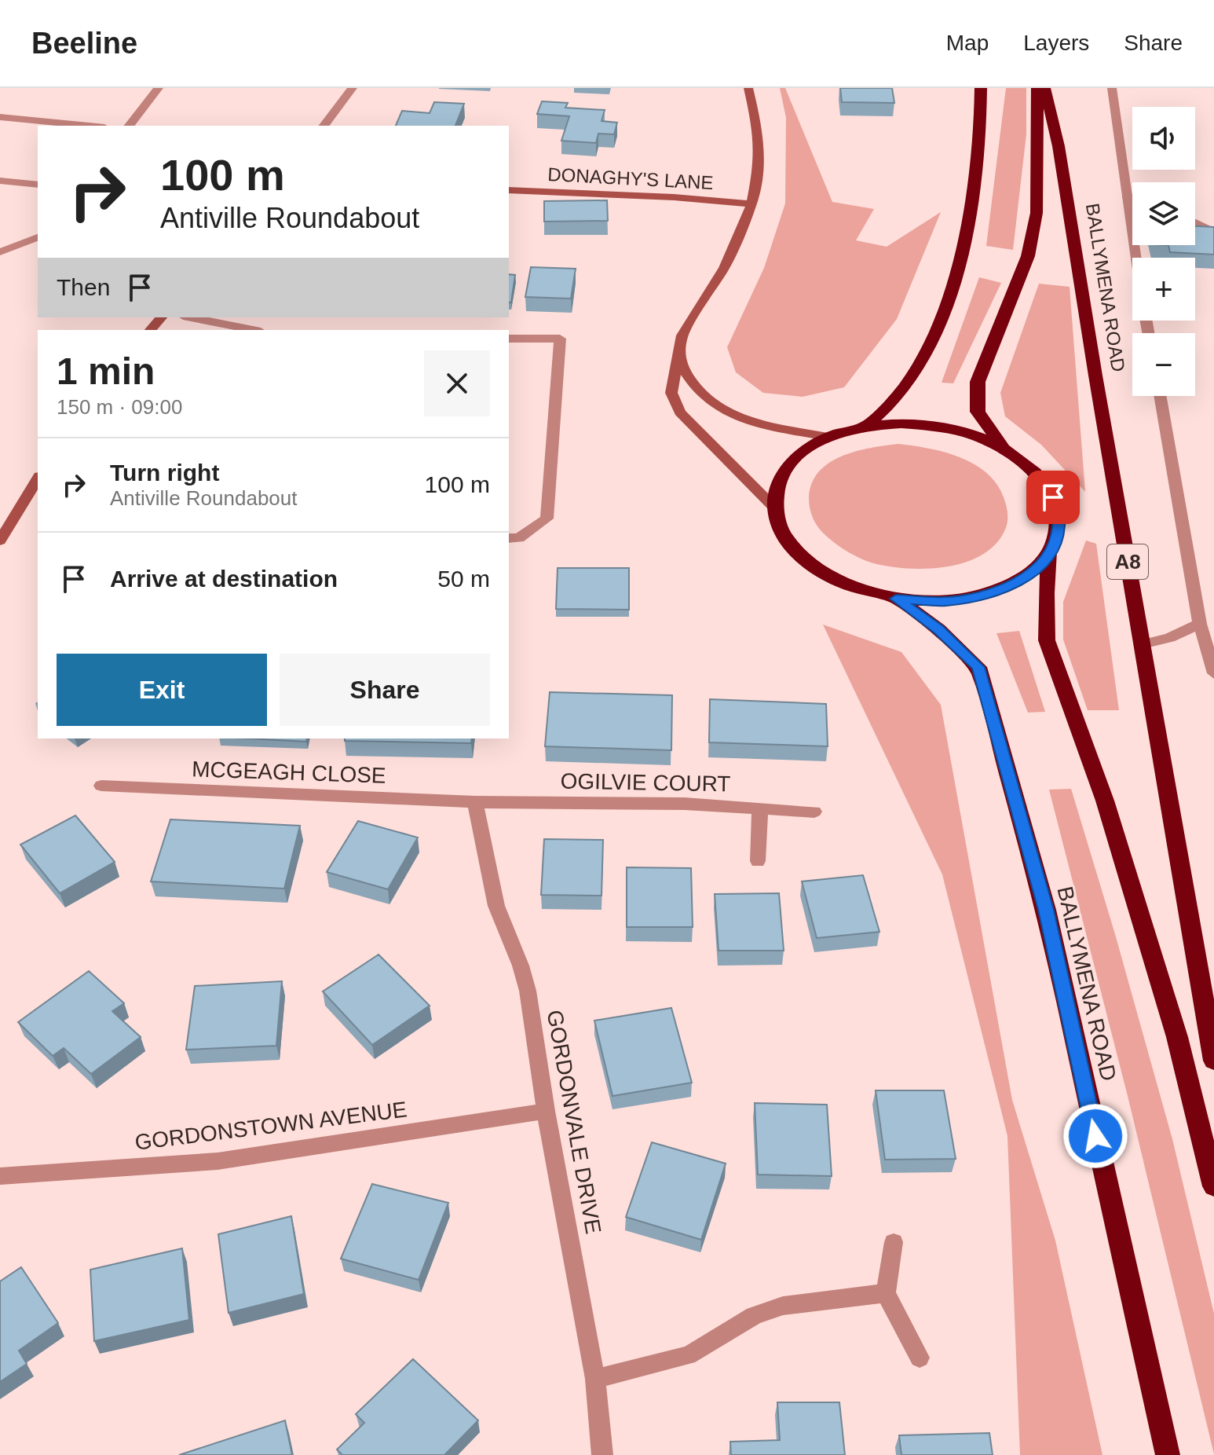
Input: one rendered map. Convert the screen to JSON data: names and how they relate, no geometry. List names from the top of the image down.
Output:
{
  "streets": {
    "highway": ["BALLYMENA ROAD", "A8"],
    "street": [
      "DONAGHY'S LANE",
      "MCGEAGH CLOSE",
      "OGILVIE COURT",
      "GORDONVALE DRIVE",
      "GORDONSTOWN AVENUE"
    ]
  },
  "crossings": [
    ["MCGEAGH CLOSE", "OGILVIE COURT"],
    ["MCGEAGH CLOSE", "GORDONVALE DRIVE"],
    ["OGILVIE COURT", "GORDONVALE DRIVE"],
    ["GORDONVALE DRIVE", "GORDONSTOWN AVENUE"]
  ],
  "page": {
    "header": "Beeline",
    "nav": ["Map", "Layers", "Share"],
    "map_buttons": ["+", "−"],
    "turn": ["100 m", "Antiville Roundabout"],
    "then": "Then",
    "heading": ["1 min", "150 m · 09:00"],
    "list": [
      {
        "name": "Turn right",
        "note": "Antiville Roundabout",
        "value": "100 m"
      },
      {
        "name": "Arrive at destination",
        "value": "50 m"
      }
    ],
    "buttons": ["Exit", "Share"]
  }
}
